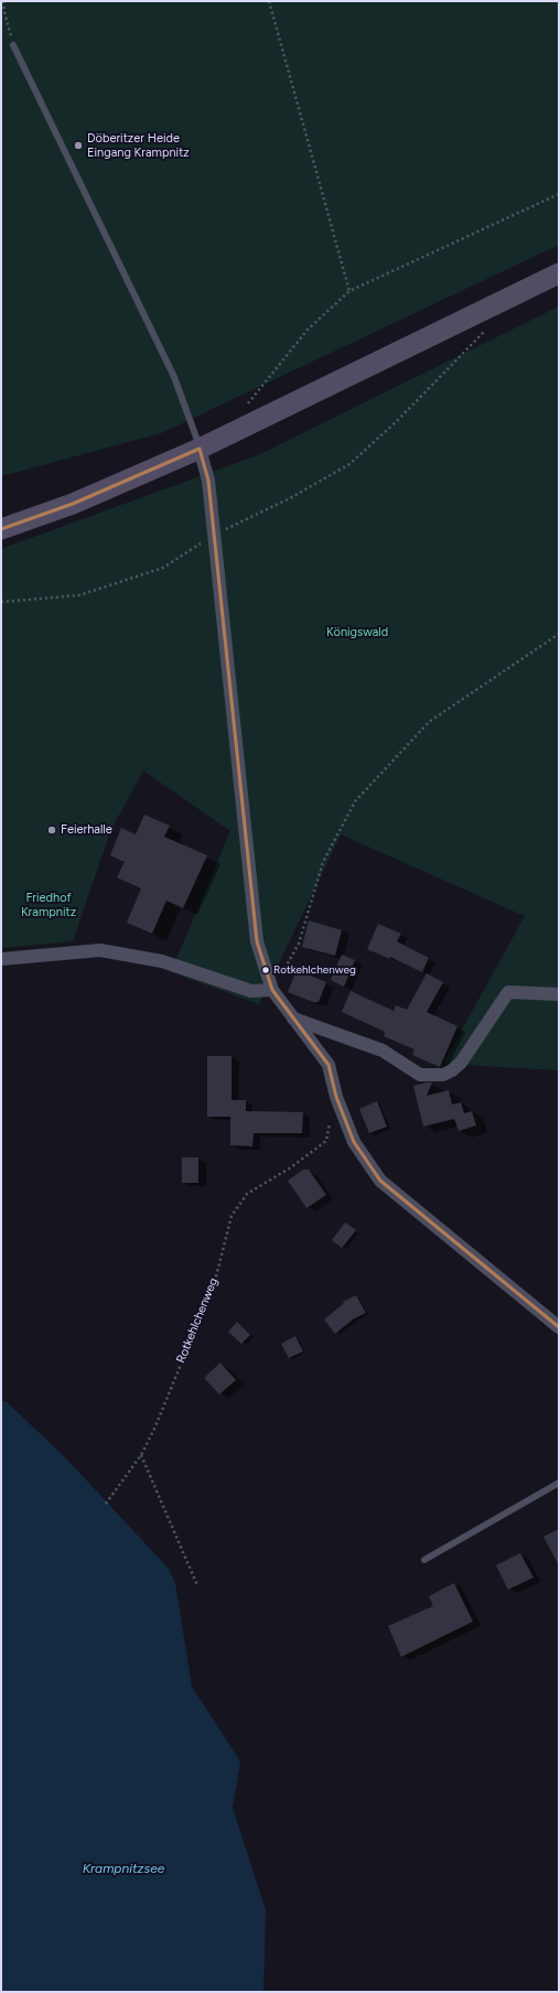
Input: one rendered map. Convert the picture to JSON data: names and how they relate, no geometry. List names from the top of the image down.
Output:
{
  "streets": {
    "path": ["Rotkehlchenweg"]
  },
  "water": ["Krampnitzsee"],
  "parks": ["Königswald", "Friedhof Krampnitz"],
  "places": ["Döberitzer Heide Eingang Krampnitz", "Feierhalle", "Rotkehlchenweg"]
}
